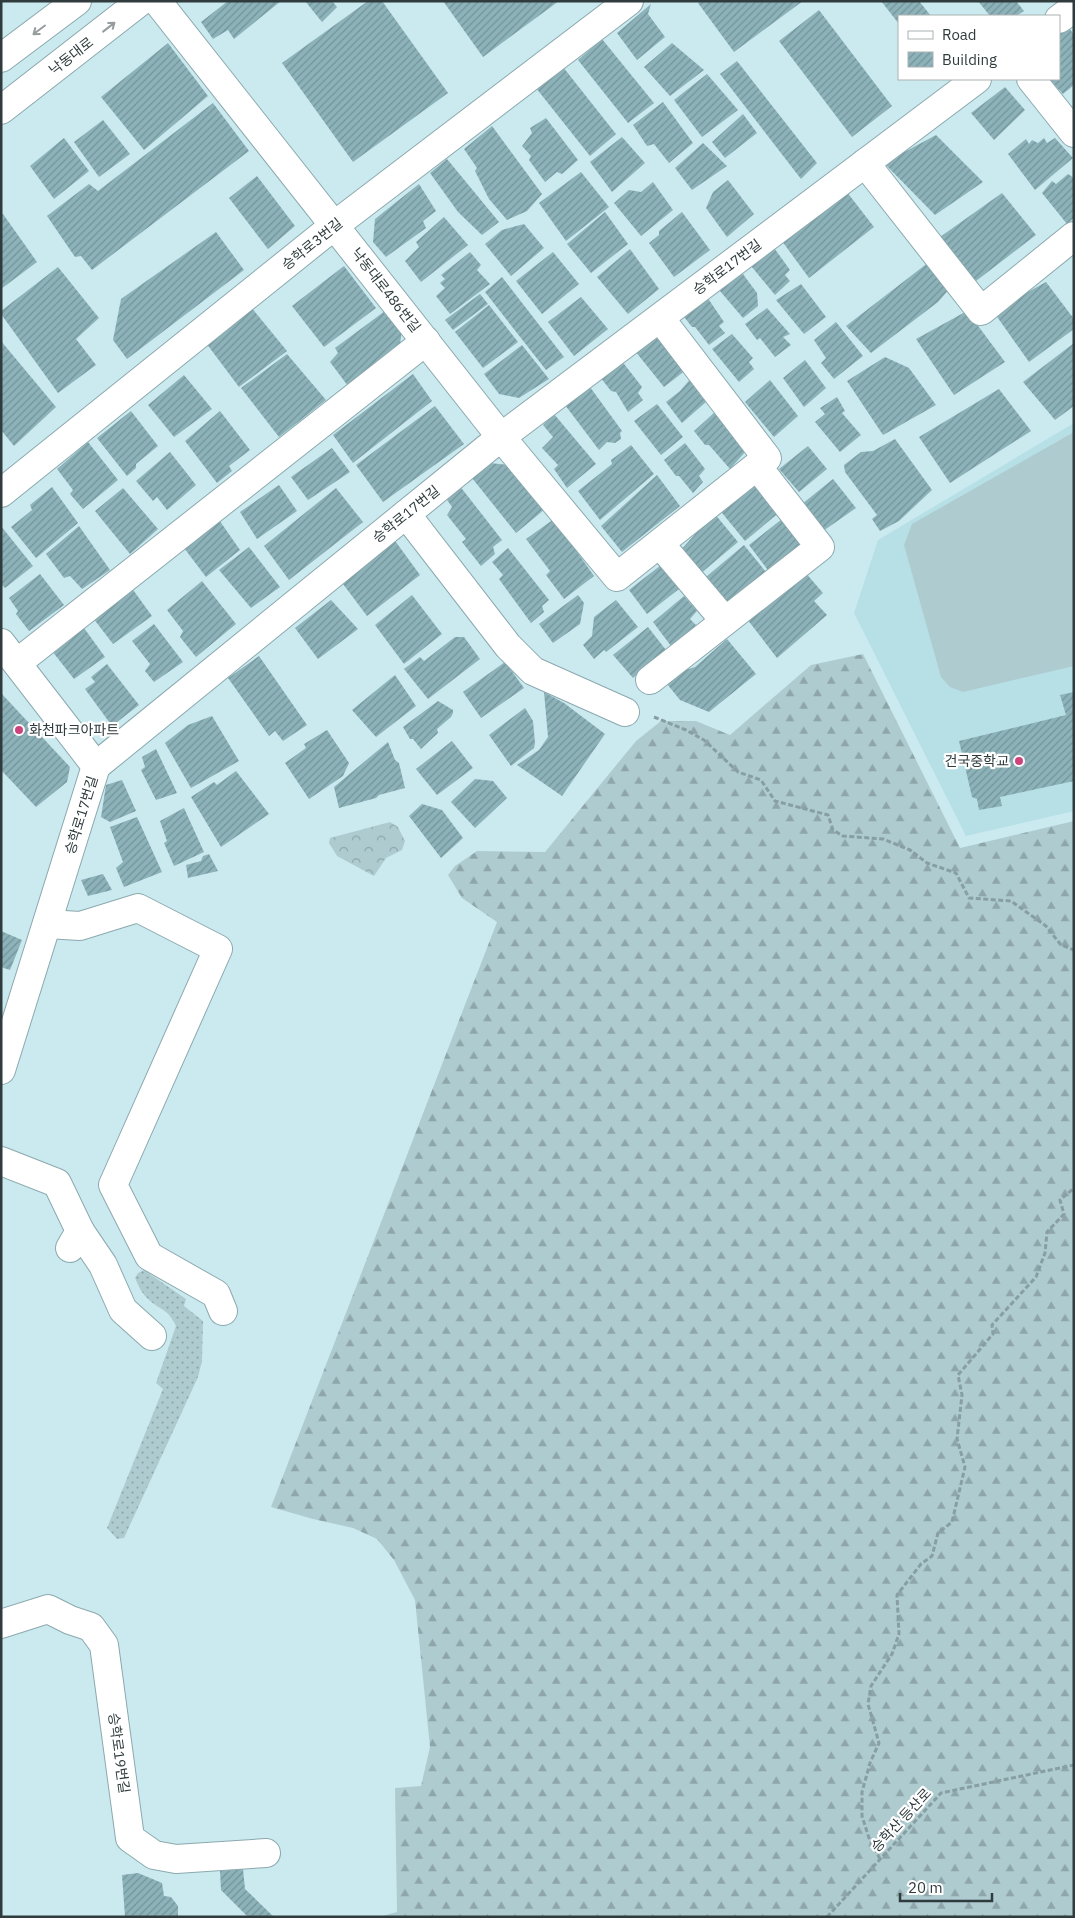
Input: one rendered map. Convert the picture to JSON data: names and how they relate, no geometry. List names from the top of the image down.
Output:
{
  "streets": {
    "street": [
      "낙동대로",
      "승학로3번길",
      "승학로17번길",
      "낙동대로486번길",
      "승학로19번길"
    ],
    "path": ["승학산 등산로"]
  },
  "crossings": [
    ["승학로3번길", "낙동대로486번길"],
    ["승학로17번길", "낙동대로486번길"]
  ],
  "places": ["화천파크아파트", "건국중학교"],
  "legend": ["Road", "Building"],
  "scale_bar": "20 m"
}
